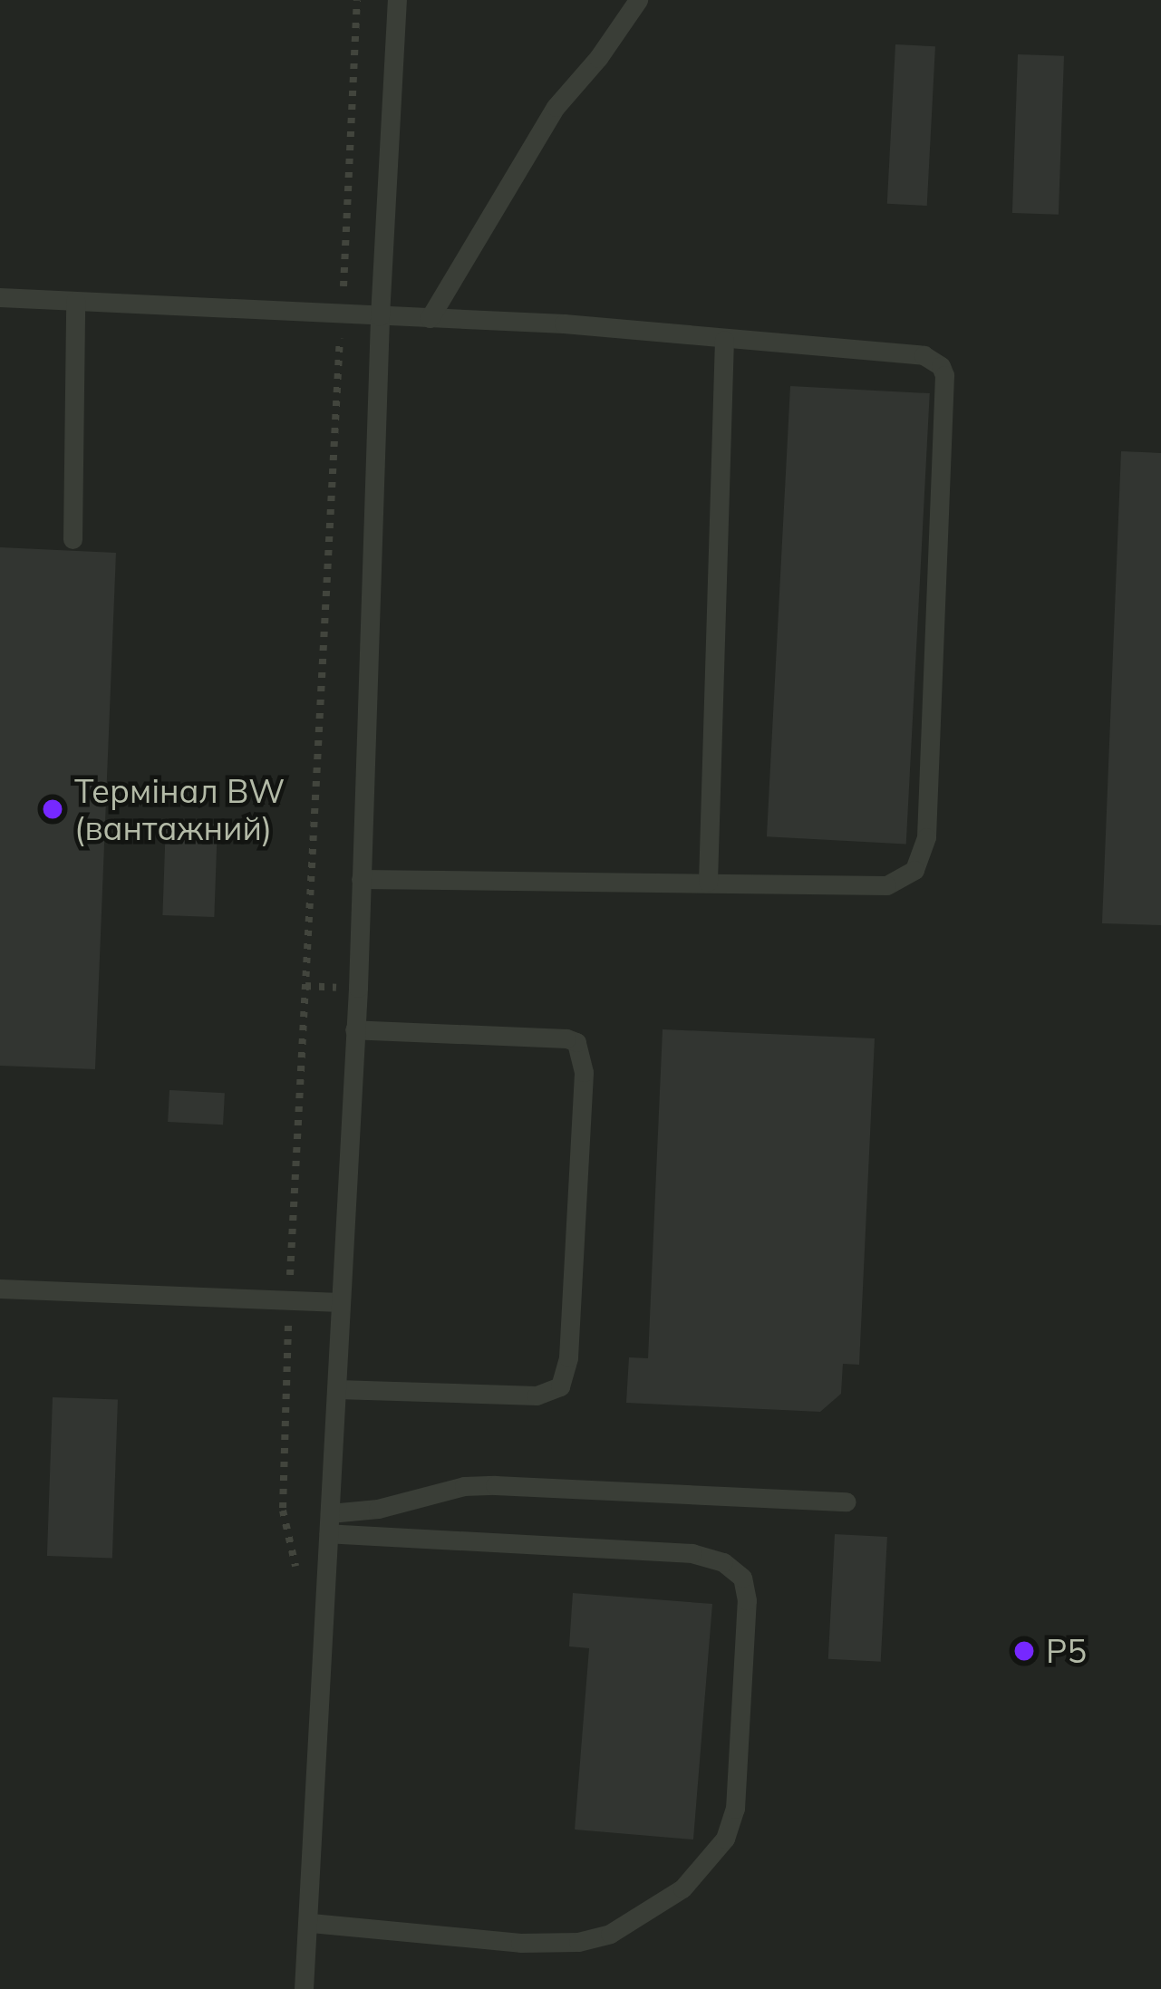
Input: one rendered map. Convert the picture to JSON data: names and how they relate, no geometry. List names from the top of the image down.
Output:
{
  "places": ["Термінал BW (вантажний)", "P5"]
}
